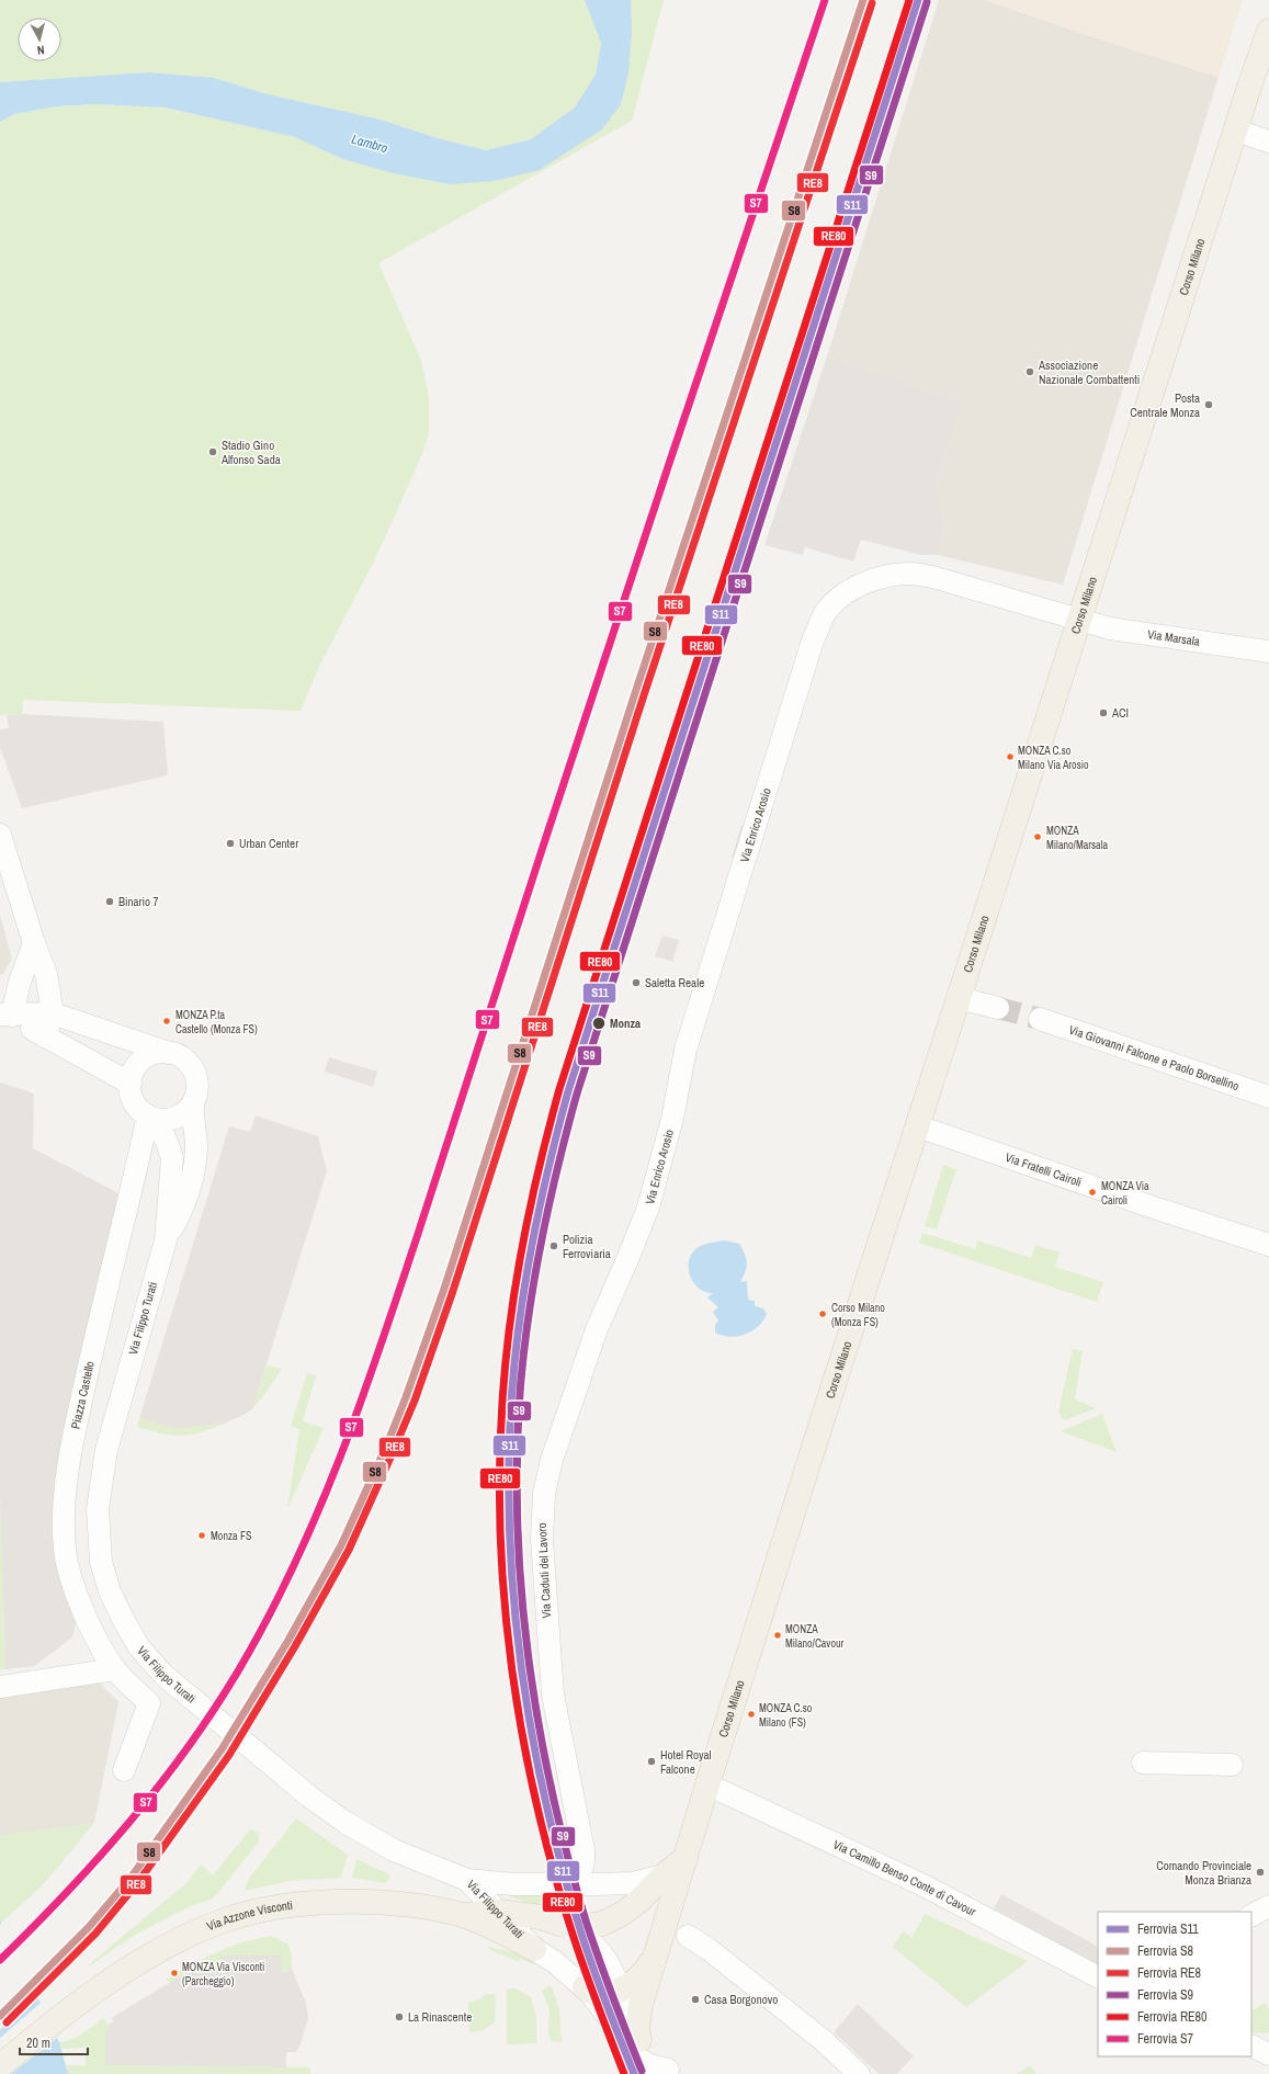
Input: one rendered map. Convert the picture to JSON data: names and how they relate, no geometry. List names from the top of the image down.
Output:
{
  "streets": {
    "main road": ["Corso Milano", "Via Azzone Visconti"],
    "street": [
      "Via Marsala",
      "Via Enrico Arosio",
      "Via Giovanni Falcone e Paolo Borsellino",
      "Via Fratelli Cairoli",
      "Via Filippo Turati",
      "Piazza Castello",
      "Via Caduti del Lavoro",
      "Via Camillo Benso Conte di Cavour"
    ]
  },
  "crossings": [
    ["Corso Milano", "Via Marsala"],
    ["Corso Milano", "Via Enrico Arosio"],
    ["Corso Milano", "Via Fratelli Cairoli"],
    ["Corso Milano", "Via Camillo Benso Conte di Cavour"],
    ["Via Marsala", "Via Enrico Arosio"],
    ["Via Enrico Arosio", "Via Caduti del Lavoro"],
    ["Via Filippo Turati", "Piazza Castello"],
    ["Via Filippo Turati", "Via Azzone Visconti"]
  ],
  "water": ["Lambro"],
  "places": [
    "Associazione Nazionale Combattenti",
    "Posta Centrale Monza",
    "Stadio Gino Alfonso Sada",
    "ACI",
    "MONZA C.so Milano Via Arosio",
    "MONZA Milano/Marsala",
    "Urban Center",
    "Binario 7",
    "Saletta Reale",
    "MONZA P.ta Castello (Monza FS)",
    "Monza",
    "MONZA Via Cairoli",
    "Polizia Ferroviaria",
    "Corso Milano (Monza FS)",
    "Monza FS",
    "MONZA Milano/Cavour",
    "MONZA C.so Milano (FS)",
    "Hotel Royal Falcone",
    "Comando Provinciale Monza Brianza",
    "MONZA Via Visconti (Parcheggio)",
    "Casa Borgonovo",
    "La Rinascente"
  ],
  "lines": [
    "rail line S11",
    "rail line S8",
    "rail line RE80",
    "rail line S7",
    "rail line S9",
    "rail line RE8"
  ],
  "legend": [
    "Ferrovia S11",
    "Ferrovia S8",
    "Ferrovia RE8",
    "Ferrovia S9",
    "Ferrovia RE80",
    "Ferrovia S7"
  ],
  "scale_bar": "20 m",
  "north": "bottom"
}
